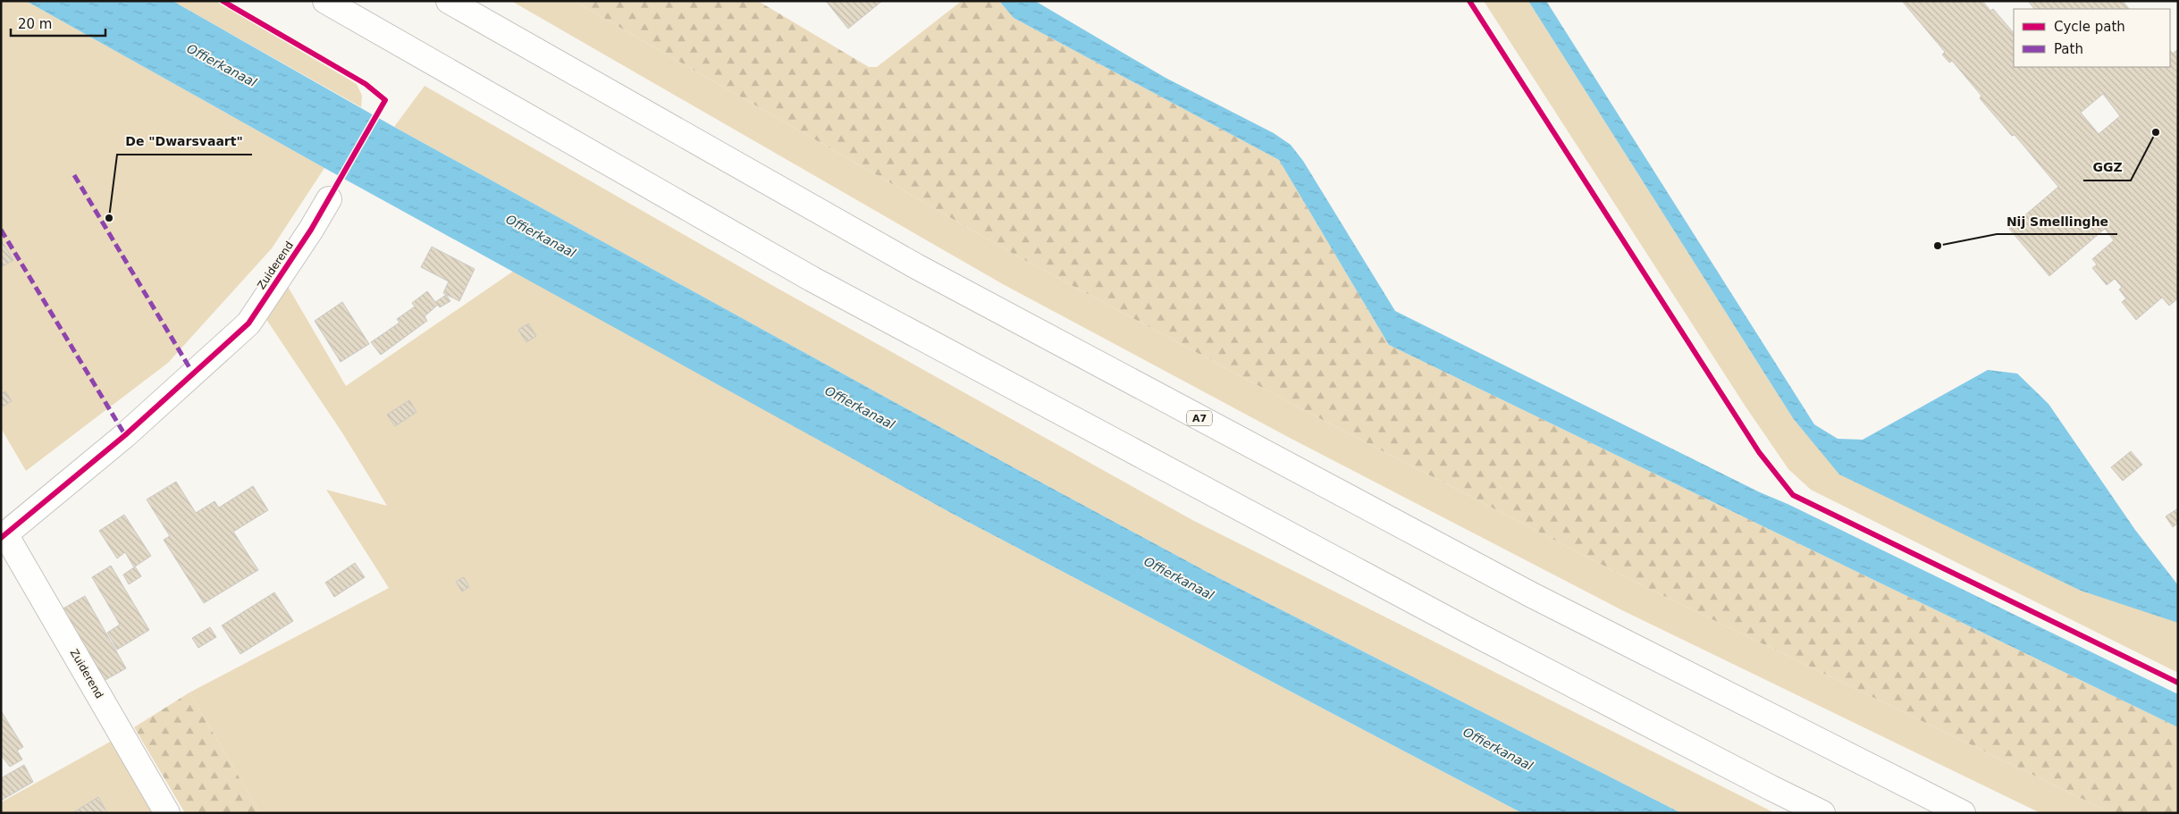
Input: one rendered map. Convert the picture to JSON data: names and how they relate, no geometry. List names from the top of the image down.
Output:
{
  "streets": {
    "main road": ["Zuiderend", "A7"]
  },
  "water": ["Offierkanaal"],
  "places": ["GGZ", "De \"Dwarsvaart\"", "Nij Smellinghe"],
  "legend": ["Cycle path", "Path"],
  "scale_bar": "20 m"
}
